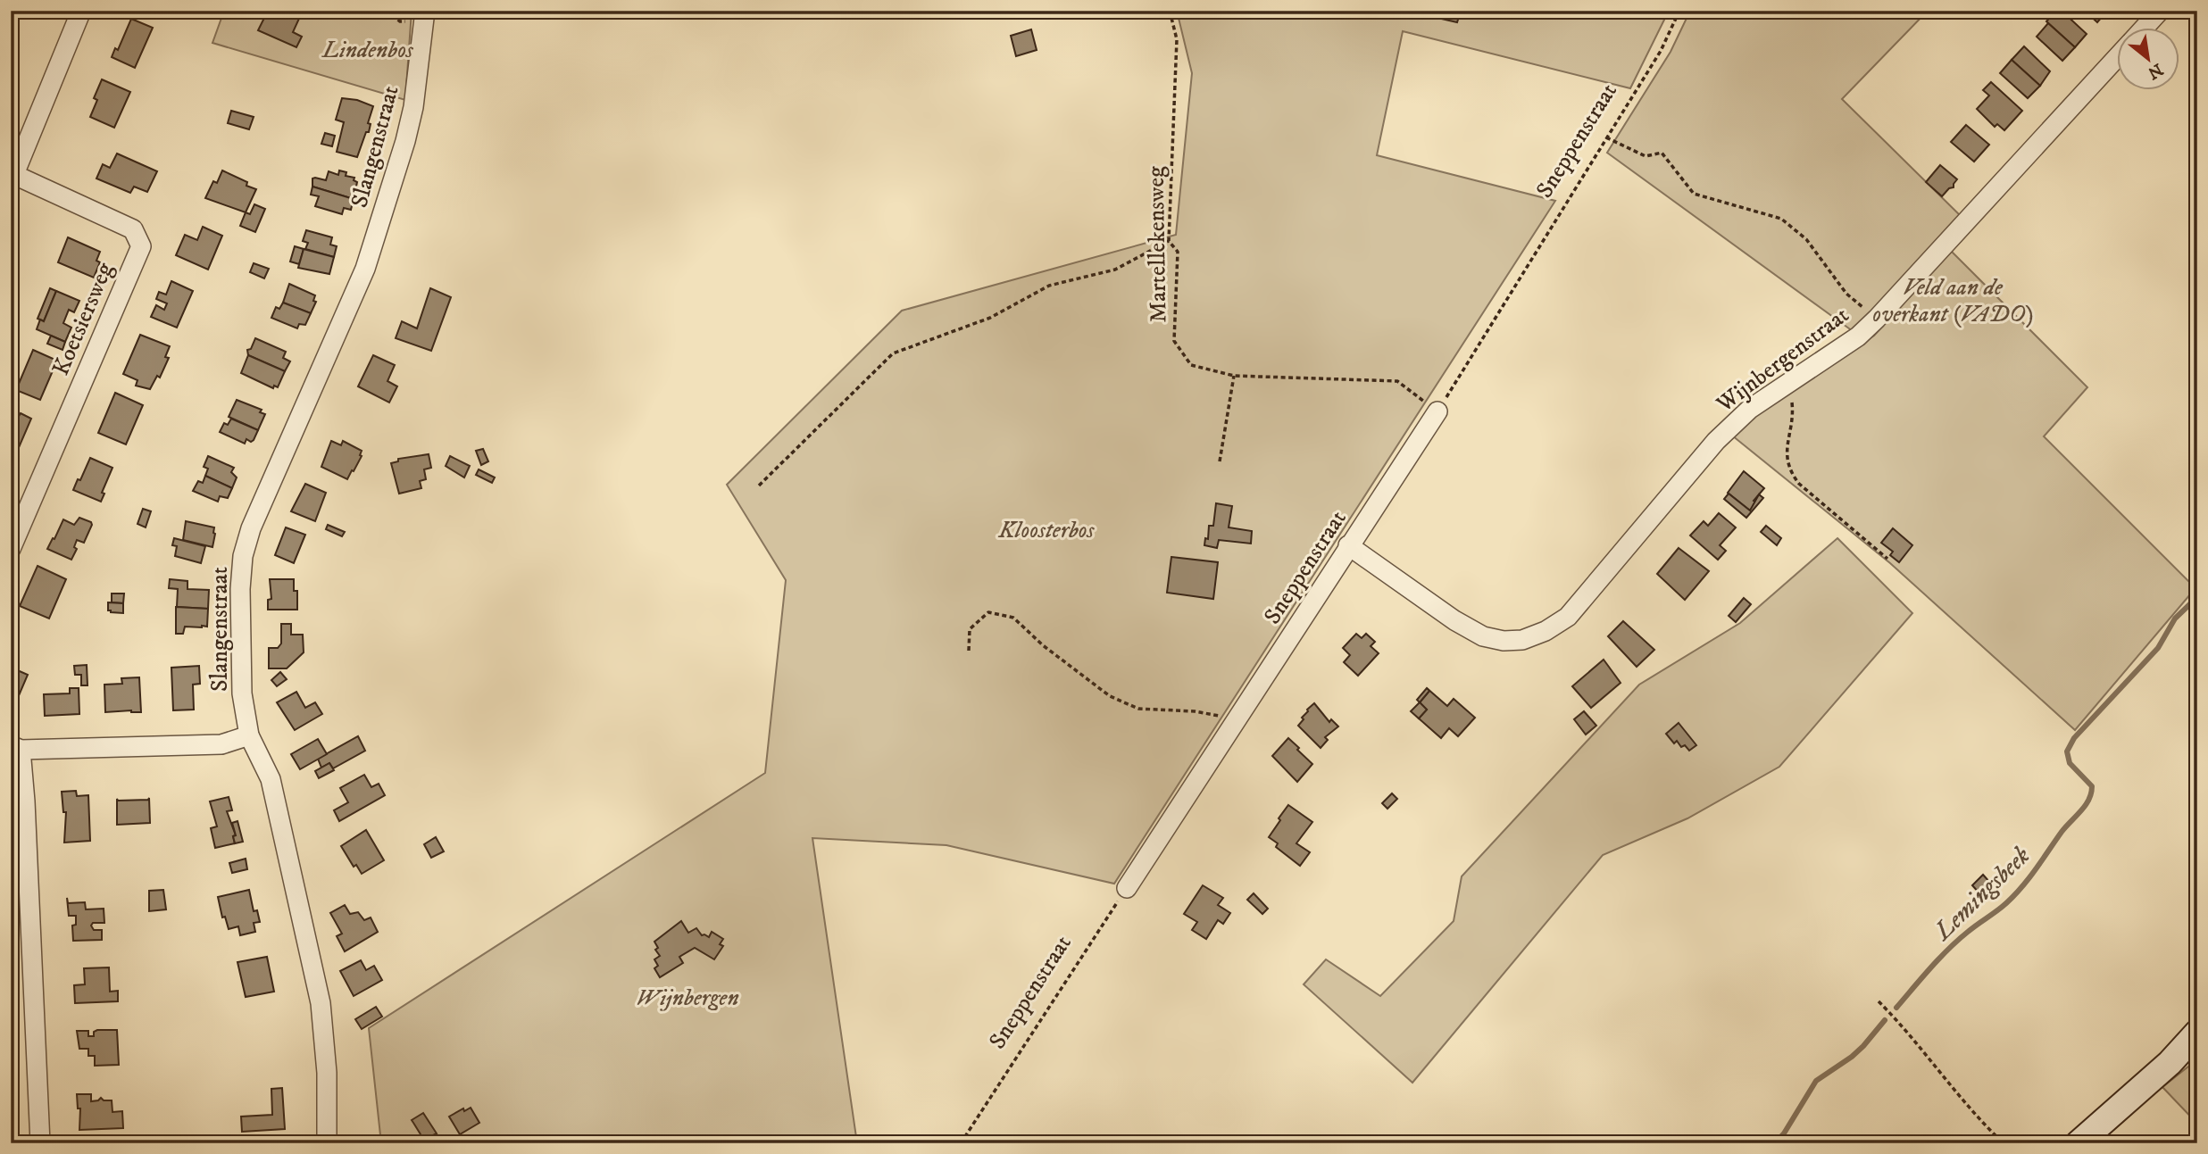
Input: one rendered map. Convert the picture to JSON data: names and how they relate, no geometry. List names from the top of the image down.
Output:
{
  "streets": {
    "street": [
      "Sneppenstraat",
      "Slangenstraat",
      "Koetsiersweg",
      "Wijnbergenstraat"
    ],
    "path": ["Martellekensweg"]
  },
  "crossings": [
    ["Sneppenstraat", "Martellekensweg"],
    ["Sneppenstraat", "Wijnbergenstraat"]
  ],
  "water": ["Lemingsbeek"],
  "parks": [
    "Lindenbos",
    "Veld aan de overkant (VADO)",
    "Kloosterbos",
    "Wijnbergen"
  ],
  "north": "bottom right"
}
